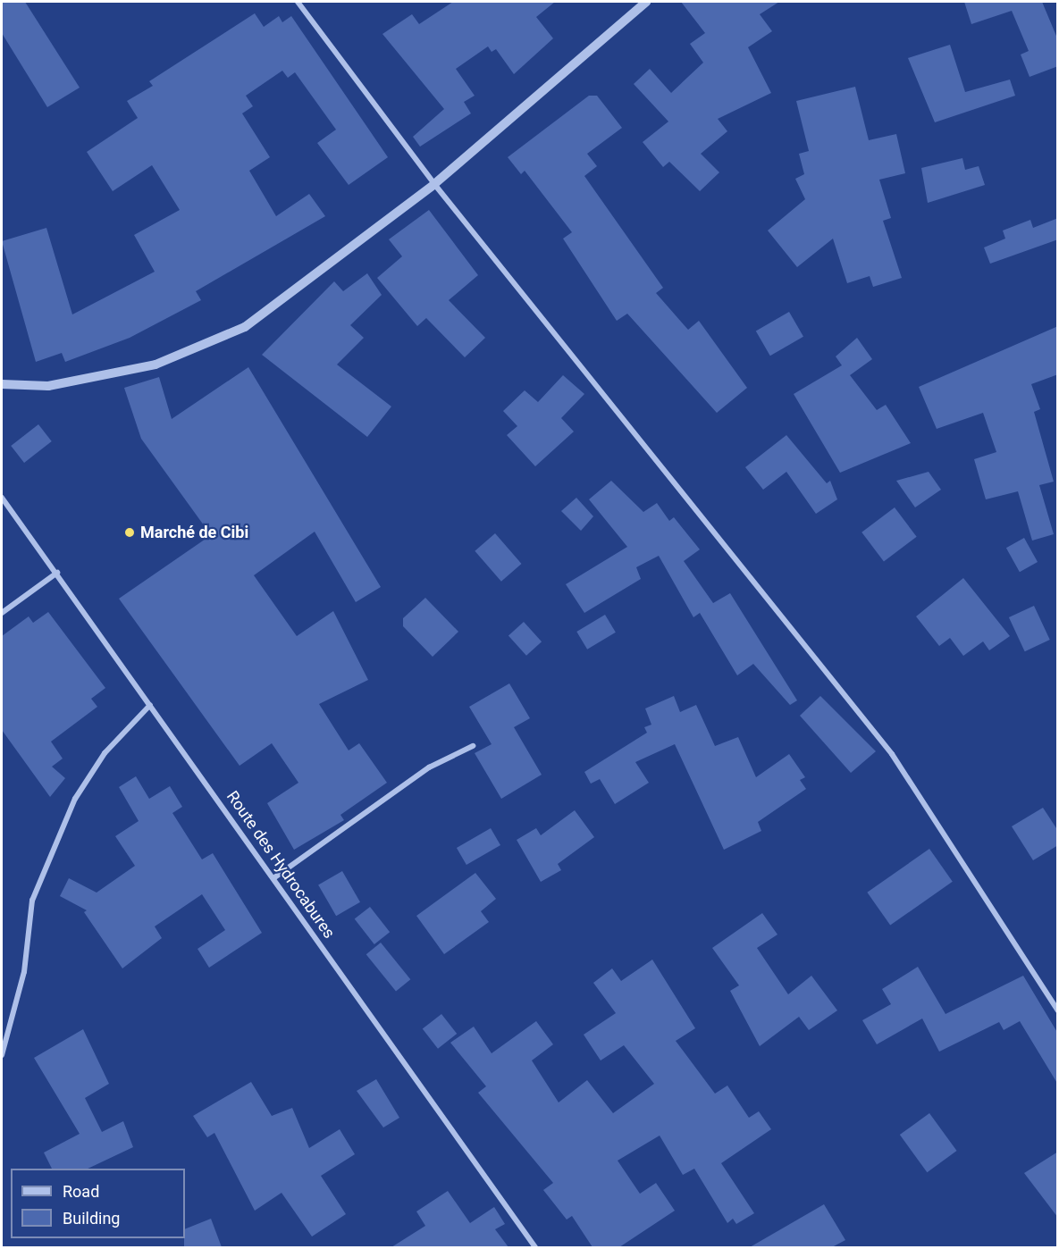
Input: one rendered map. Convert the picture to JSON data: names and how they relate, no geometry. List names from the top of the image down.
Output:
{
  "streets": {
    "street": ["Route des Hydrocabures"]
  },
  "places": ["Marché de Cibi"],
  "legend": ["Road", "Building"]
}
